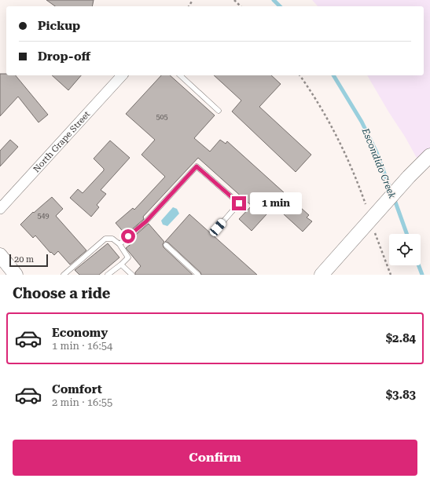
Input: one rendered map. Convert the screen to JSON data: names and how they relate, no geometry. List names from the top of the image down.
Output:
{
  "streets": {
    "street": ["North Grape Street"]
  },
  "water": ["Escondido Creek"],
  "house_numbers": ["505", "549"],
  "scale_bar": "20 m",
  "page": {
    "banner": ["Pickup", "Drop-off"],
    "bubble": "1 min",
    "scale": "20 m",
    "heading": "Choose a ride",
    "list": [
      {
        "name": "Economy",
        "note": "1 min · 16:54",
        "value": "$2.84"
      },
      {
        "name": "Comfort",
        "note": "2 min · 16:55",
        "value": "$3.83"
      }
    ],
    "buttons": "Confirm"
  }
}
